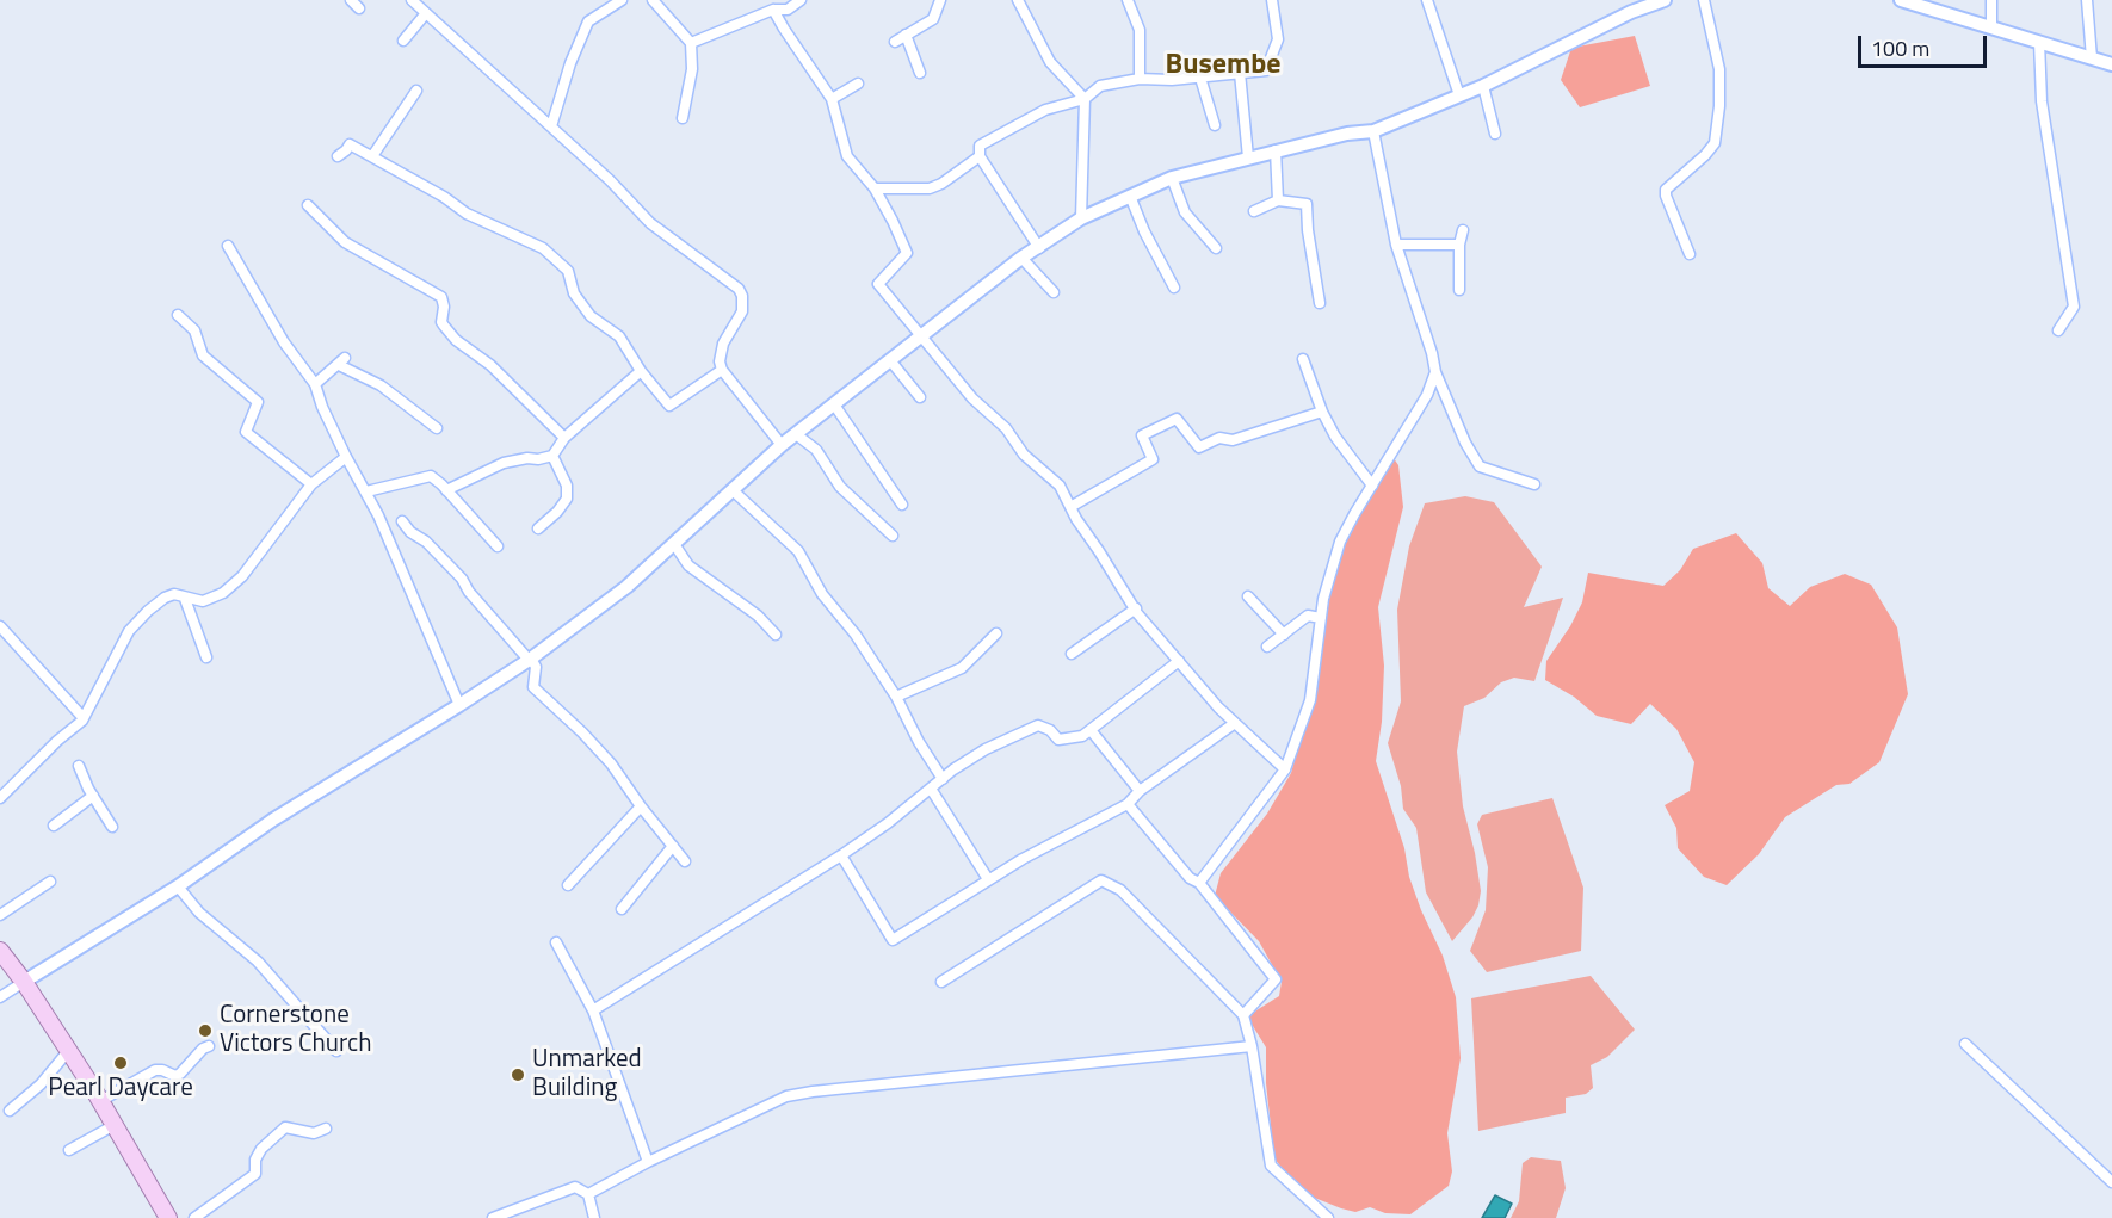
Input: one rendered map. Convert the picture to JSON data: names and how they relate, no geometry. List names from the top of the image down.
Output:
{
  "districts": ["Busembe"],
  "places": ["Cornerstone Victors Church", "Pearl Daycare", "Unmarked Building"],
  "scale_bar": "100 m"
}
